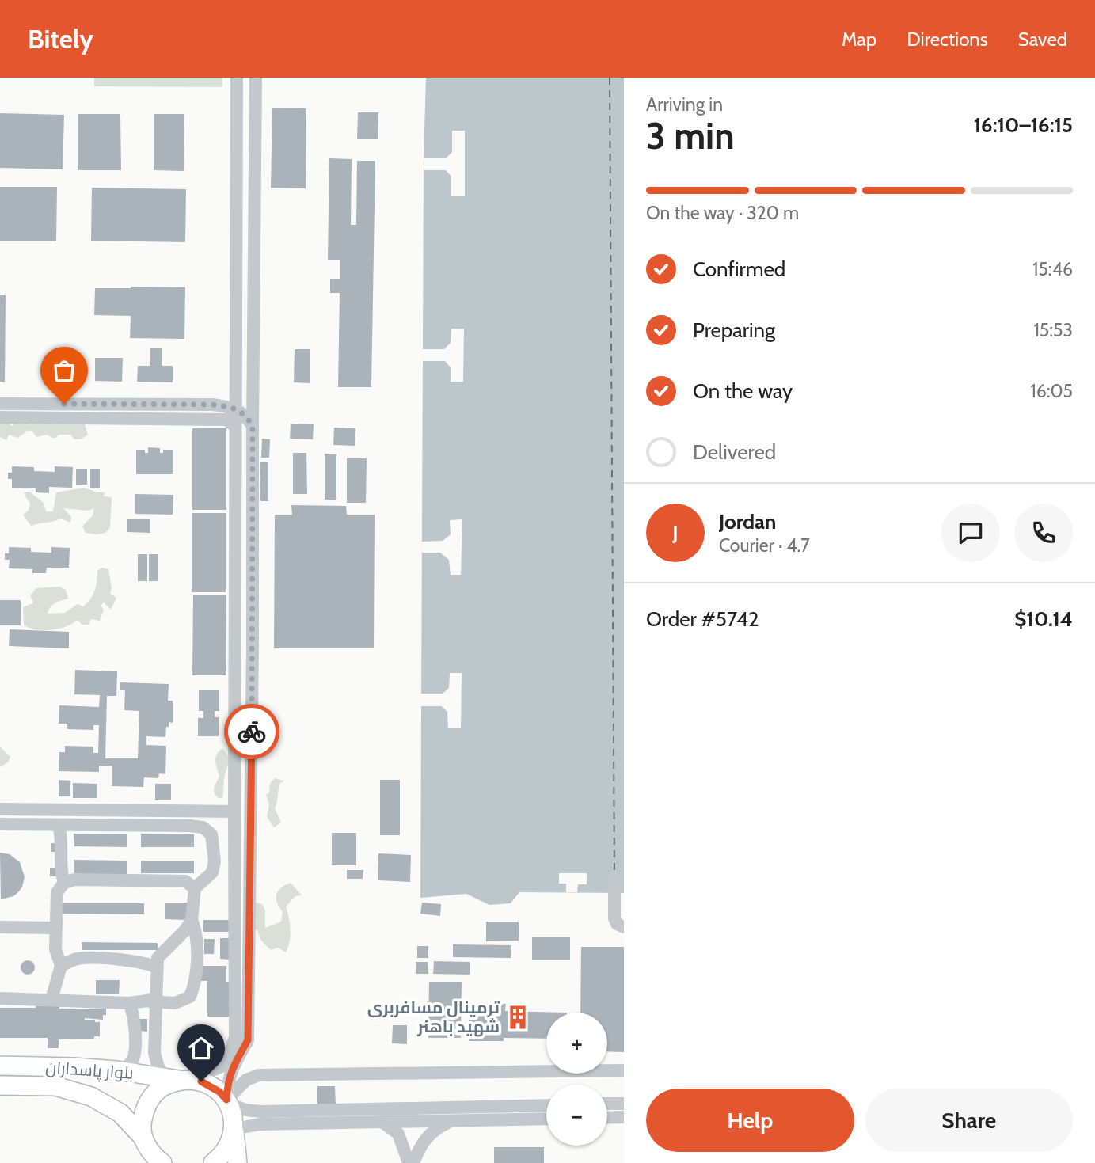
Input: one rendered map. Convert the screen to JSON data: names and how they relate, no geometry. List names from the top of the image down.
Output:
{
  "streets": {
    "highway": ["بلوار پاسداران"]
  },
  "places": {
    "building": ["ترمینال مسافربری شهید باهنر"]
  },
  "page": {
    "header": "Bitely",
    "nav": ["Map", "Directions", "Saved"],
    "heading": ["3 min", "Arriving in", "16:10–16:15"],
    "panel": [
      "Jordan",
      "Courier · 4.7",
      "Order #5742",
      "$10.14"
    ],
    "bar": "On the way · 320 m",
    "list": [
      ["Confirmed", "15:46"],
      ["Preparing", "15:53"],
      ["On the way", "16:05"],
      "Delivered"
    ],
    "round": "J",
    "map_buttons": ["+", "−"],
    "buttons": ["Help", "Share"]
  }
}
